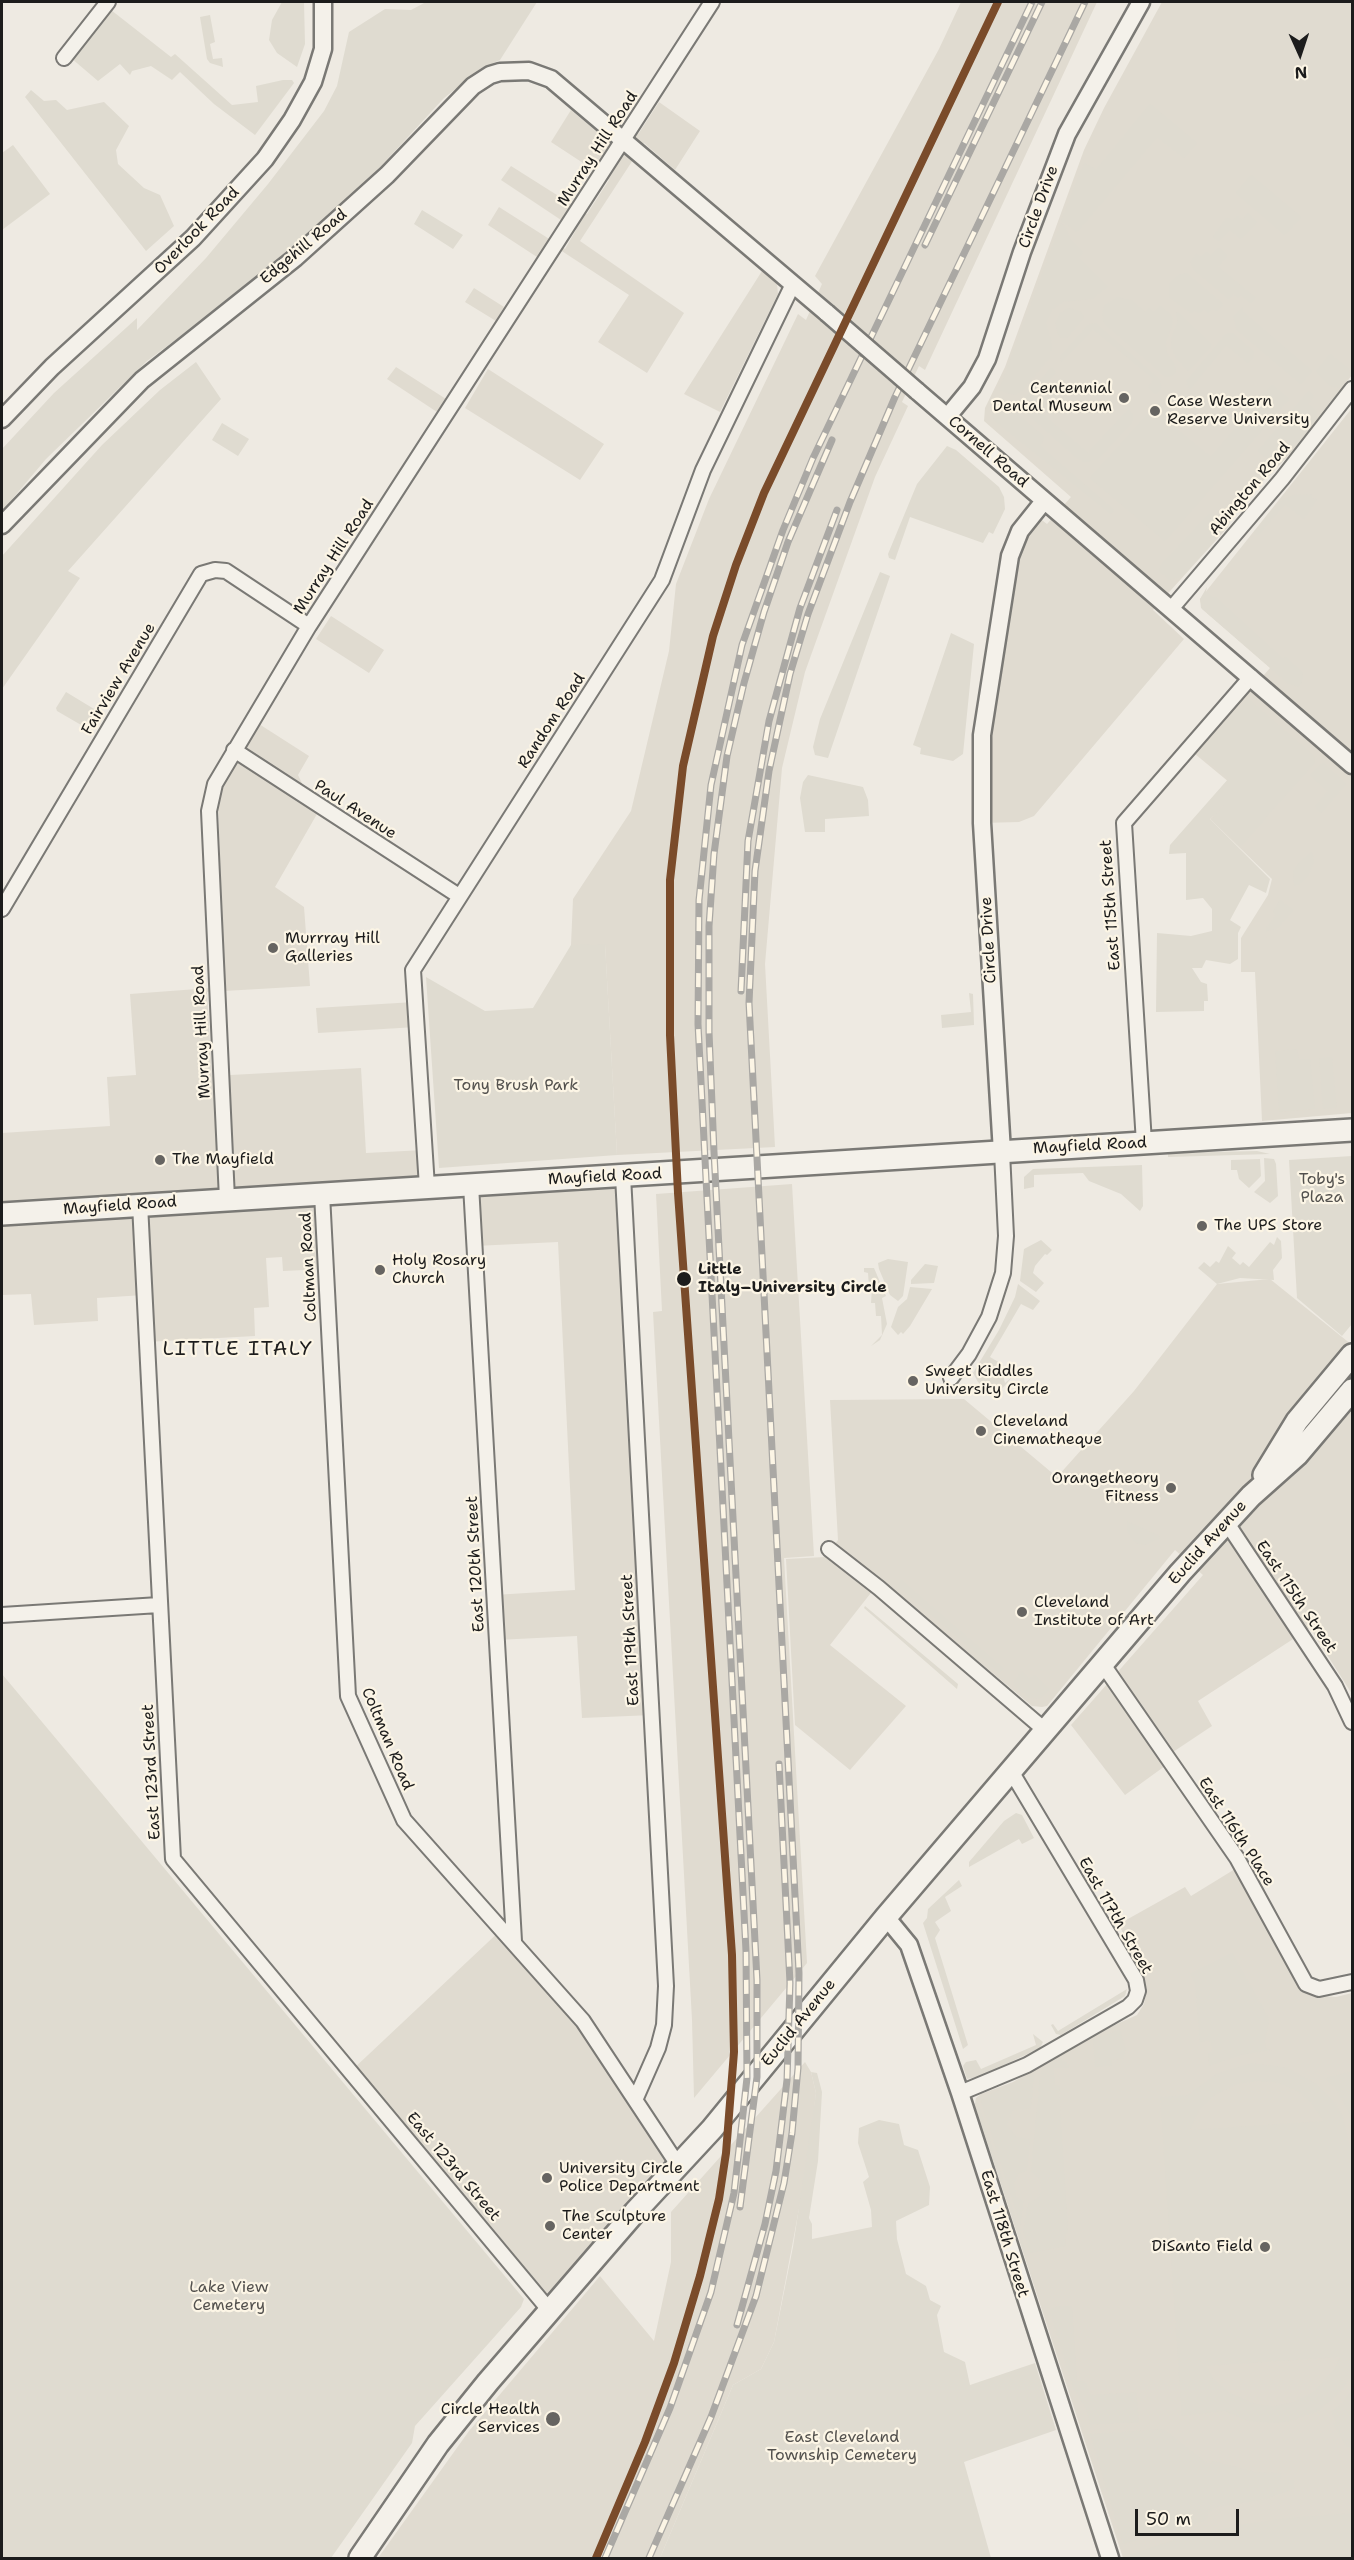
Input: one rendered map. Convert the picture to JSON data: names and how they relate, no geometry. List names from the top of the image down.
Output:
{
  "streets": {
    "main road": ["Mayfield Road", "Euclid Avenue"],
    "street": [
      "Murray Hill Road",
      "Circle Drive",
      "Overlook Road",
      "Edgehill Road",
      "Cornell Road",
      "Abington Road",
      "Fairview Avenue",
      "Random Road",
      "Paul Avenue",
      "East 115th Street",
      "Coltman Road",
      "East 120th Street",
      "East 119th Street",
      "East 123rd Street",
      "East 116th Place",
      "East 117th Street",
      "East 118th Street"
    ]
  },
  "crossings": [
    ["Murray Hill Road", "Edgehill Road"],
    ["Murray Hill Road", "Cornell Road"],
    ["Murray Hill Road", "Fairview Avenue"],
    ["Murray Hill Road", "Paul Avenue"],
    ["Murray Hill Road", "Mayfield Road"],
    ["Circle Drive", "Cornell Road"],
    ["Circle Drive", "Mayfield Road"],
    ["Edgehill Road", "Cornell Road"],
    ["Cornell Road", "Abington Road"],
    ["Cornell Road", "Random Road"],
    ["Cornell Road", "East 115th Street"],
    ["Random Road", "Paul Avenue"],
    ["Random Road", "Mayfield Road"],
    ["East 115th Street", "Mayfield Road"],
    ["East 115th Street", "Euclid Avenue"],
    ["Mayfield Road", "Coltman Road"],
    ["Mayfield Road", "East 120th Street"],
    ["Mayfield Road", "East 119th Street"],
    ["Mayfield Road", "East 123rd Street"],
    ["Coltman Road", "Euclid Avenue"],
    ["Coltman Road", "East 120th Street"],
    ["Coltman Road", "East 119th Street"],
    ["Euclid Avenue", "East 123rd Street"],
    ["Euclid Avenue", "East 116th Place"],
    ["Euclid Avenue", "East 117th Street"],
    ["Euclid Avenue", "East 118th Street"],
    ["East 117th Street", "East 118th Street"]
  ],
  "districts": ["LITTLE ITALY"],
  "parks": [
    "Tony Brush Park",
    "Toby's Plaza",
    "Lake View Cemetery",
    "East Cleveland Township Cemetery"
  ],
  "places": [
    "Centennial Dental Museum",
    "Case Western Reserve University",
    "Murrray Hill Galleries",
    "The Mayfield",
    "The UPS Store",
    "Holy Rosary Church",
    "Little Italy–University Circle",
    "Sweet Kiddles University Circle",
    "Cleveland Cinematheque",
    "Orangetheory Fitness",
    "Cleveland Institute of Art",
    "University Circle Police Department",
    "The Sculpture Center",
    "DiSanto Field",
    "Circle Health Services"
  ],
  "scale_bar": "50 m",
  "north": "bottom"
}
